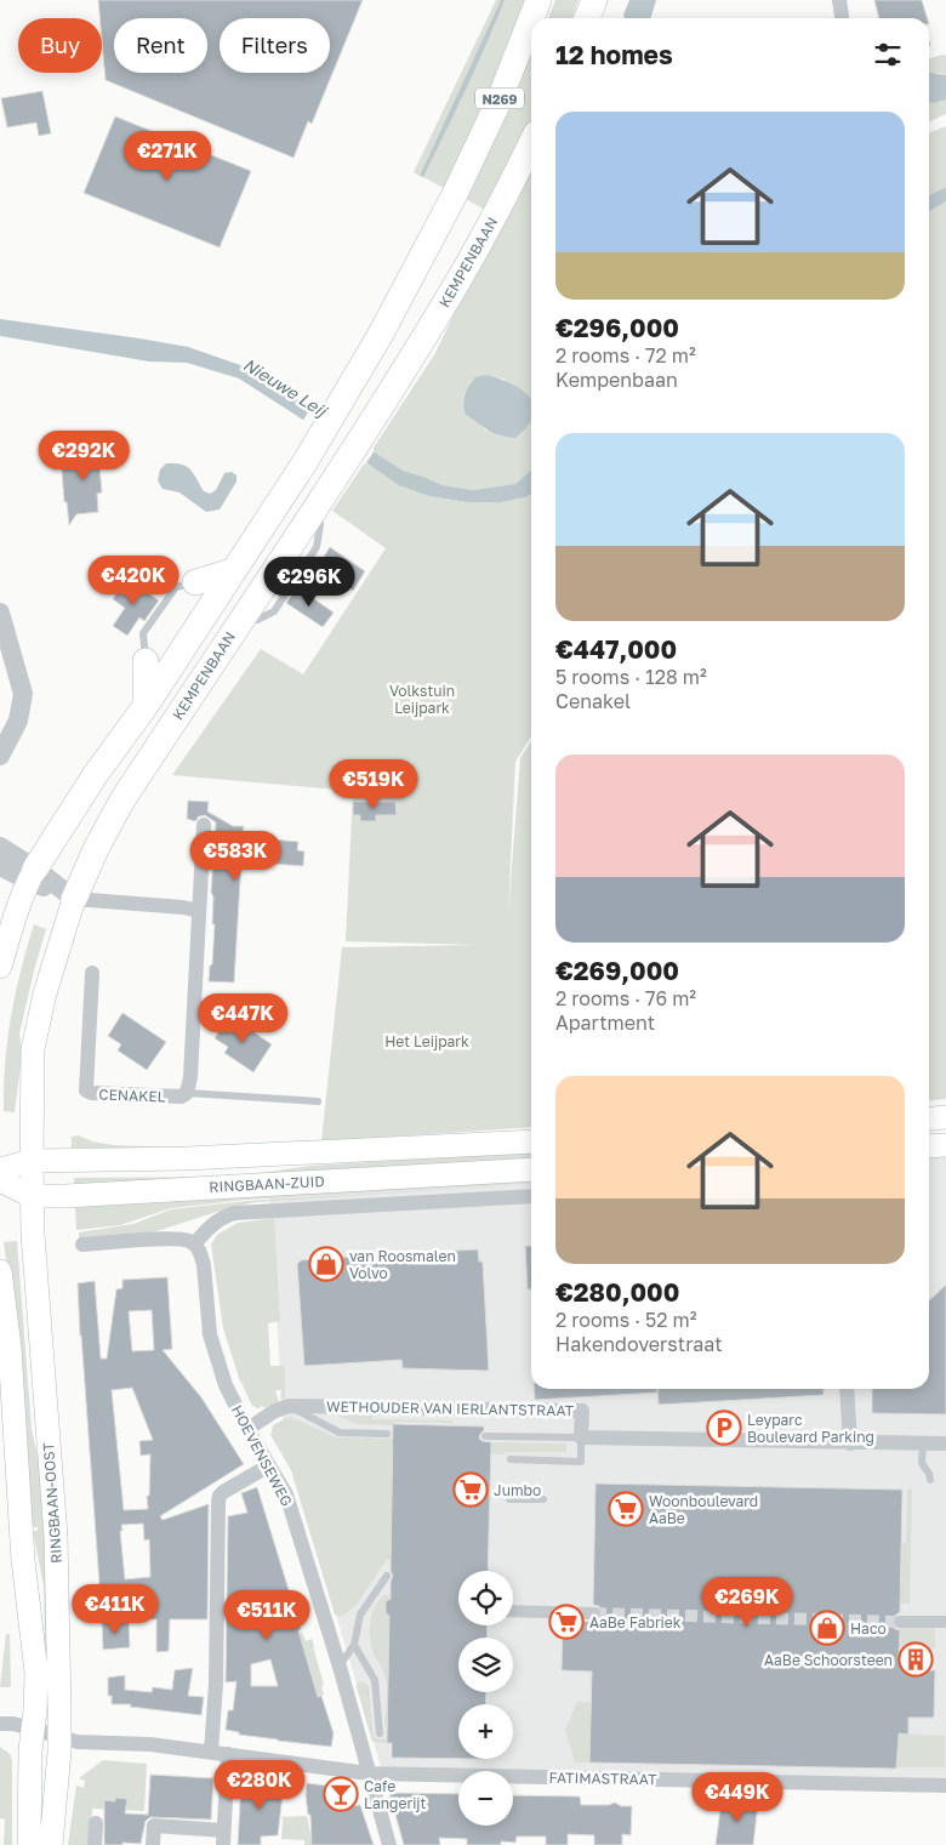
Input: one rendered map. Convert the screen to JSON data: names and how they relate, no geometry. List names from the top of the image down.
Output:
{
  "streets": {
    "highway": ["N269", "KEMPENBAAN"],
    "main road": ["RINGBAAN-ZUID", "RINGBAAN-OOST"],
    "street": [
      "CENAKEL",
      "WETHOUDER VAN IERLANTSTRAAT",
      "HOEVENSEWEG",
      "FATIMASTRAAT"
    ]
  },
  "crossings": [
    ["KEMPENBAAN", "RINGBAAN-ZUID"],
    ["KEMPENBAAN", "RINGBAAN-OOST"],
    ["RINGBAAN-ZUID", "HOEVENSEWEG"],
    ["RINGBAAN-ZUID", "RINGBAAN-OOST"],
    ["WETHOUDER VAN IERLANTSTRAAT", "HOEVENSEWEG"],
    ["HOEVENSEWEG", "FATIMASTRAAT"],
    ["RINGBAAN-OOST", "FATIMASTRAAT"]
  ],
  "water": ["Nieuwe Leij"],
  "parks": ["Volkstuin Leijpark", "Het Leijpark"],
  "places": {
    "shop": ["van Roosmalen Volvo", "Haco"],
    "parking": ["Leyparc Boulevard Parking"],
    "supermarket": ["Jumbo", "Woonboulevard AaBe", "AaBe Fabriek"],
    "building": ["AaBe Schoorsteen"],
    "bar": ["Cafe Langerijt"]
  },
  "page": {
    "chip": ["Buy", "Rent", "Filters"],
    "heading": "12 homes",
    "list": [
      {
        "name": "€296,000",
        "note": "2 rooms · 72 m² · Kempenbaan"
      },
      {
        "name": "€447,000",
        "note": "5 rooms · 128 m² · Cenakel"
      },
      {
        "name": "€269,000",
        "note": "2 rooms · 76 m² · Apartment"
      },
      {
        "name": "€280,000",
        "note": "2 rooms · 52 m² · Hakendoverstraat"
      }
    ],
    "price": [
      "€271K",
      "€292K",
      "€420K",
      "€296K",
      "€519K",
      "€583K",
      "€447K",
      "€269K",
      "€411K",
      "€511K",
      "€280K",
      "€449K"
    ],
    "map_buttons": ["+", "−"]
  }
}
